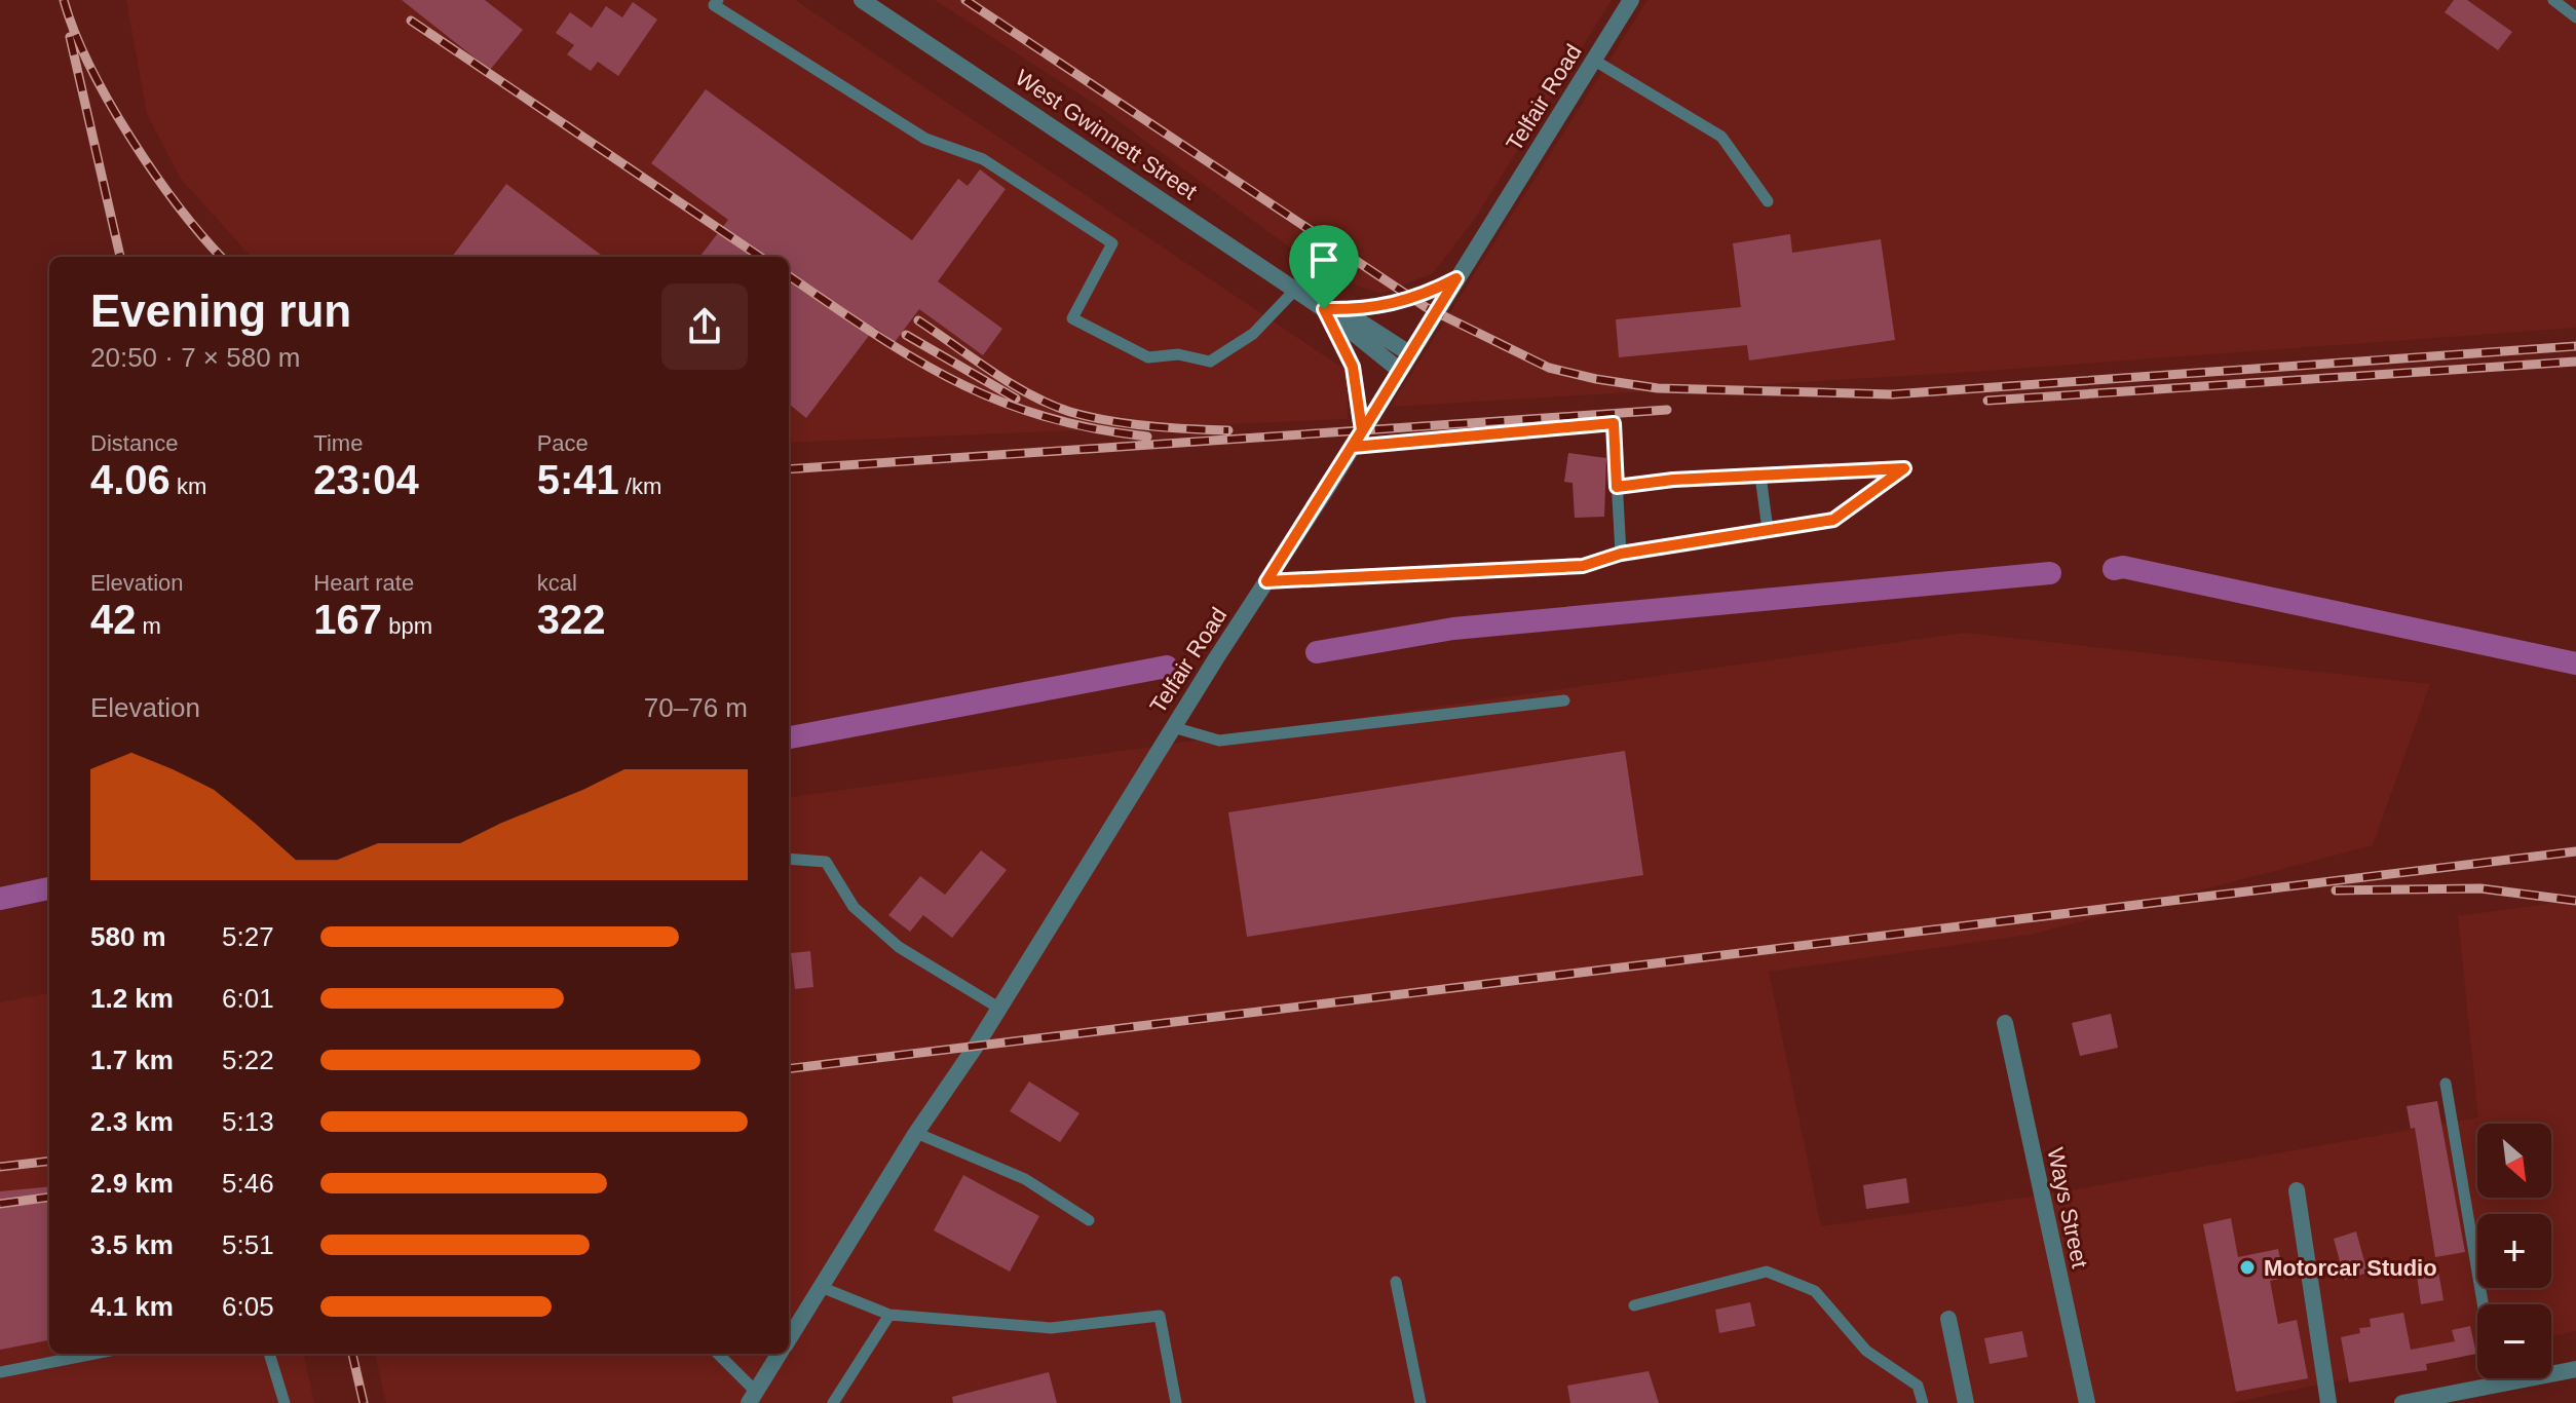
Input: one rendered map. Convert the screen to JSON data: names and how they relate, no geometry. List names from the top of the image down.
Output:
{
  "streets": {
    "street": ["Telfair Road", "West Gwinnett Street", "Ways Street"]
  },
  "crossings": [
    ["Telfair Road", "West Gwinnett Street"]
  ],
  "places": ["Motorcar Studio"],
  "north": "bottom right",
  "page": {
    "heading": ["Evening run", "20:50 · 7 × 580 m"],
    "stats": [
      ["Distance", "4.06 km"],
      ["Time", "23:04"],
      ["Pace", "5:41 /km"],
      ["Elevation", "42 m"],
      ["Heart rate", "167 bpm"],
      ["kcal", "322"]
    ],
    "chart": ["Elevation", "70–76 m"],
    "list": [
      {
        "name": "580 m",
        "note": "5:27"
      },
      {
        "name": "1.2 km",
        "note": "6:01"
      },
      {
        "name": "1.7 km",
        "note": "5:22"
      },
      {
        "name": "2.3 km",
        "note": "5:13"
      },
      {
        "name": "2.9 km",
        "note": "5:46"
      },
      {
        "name": "3.5 km",
        "note": "5:51"
      },
      {
        "name": "4.1 km",
        "note": "6:05"
      }
    ],
    "map_buttons": ["+", "−"]
  }
}
